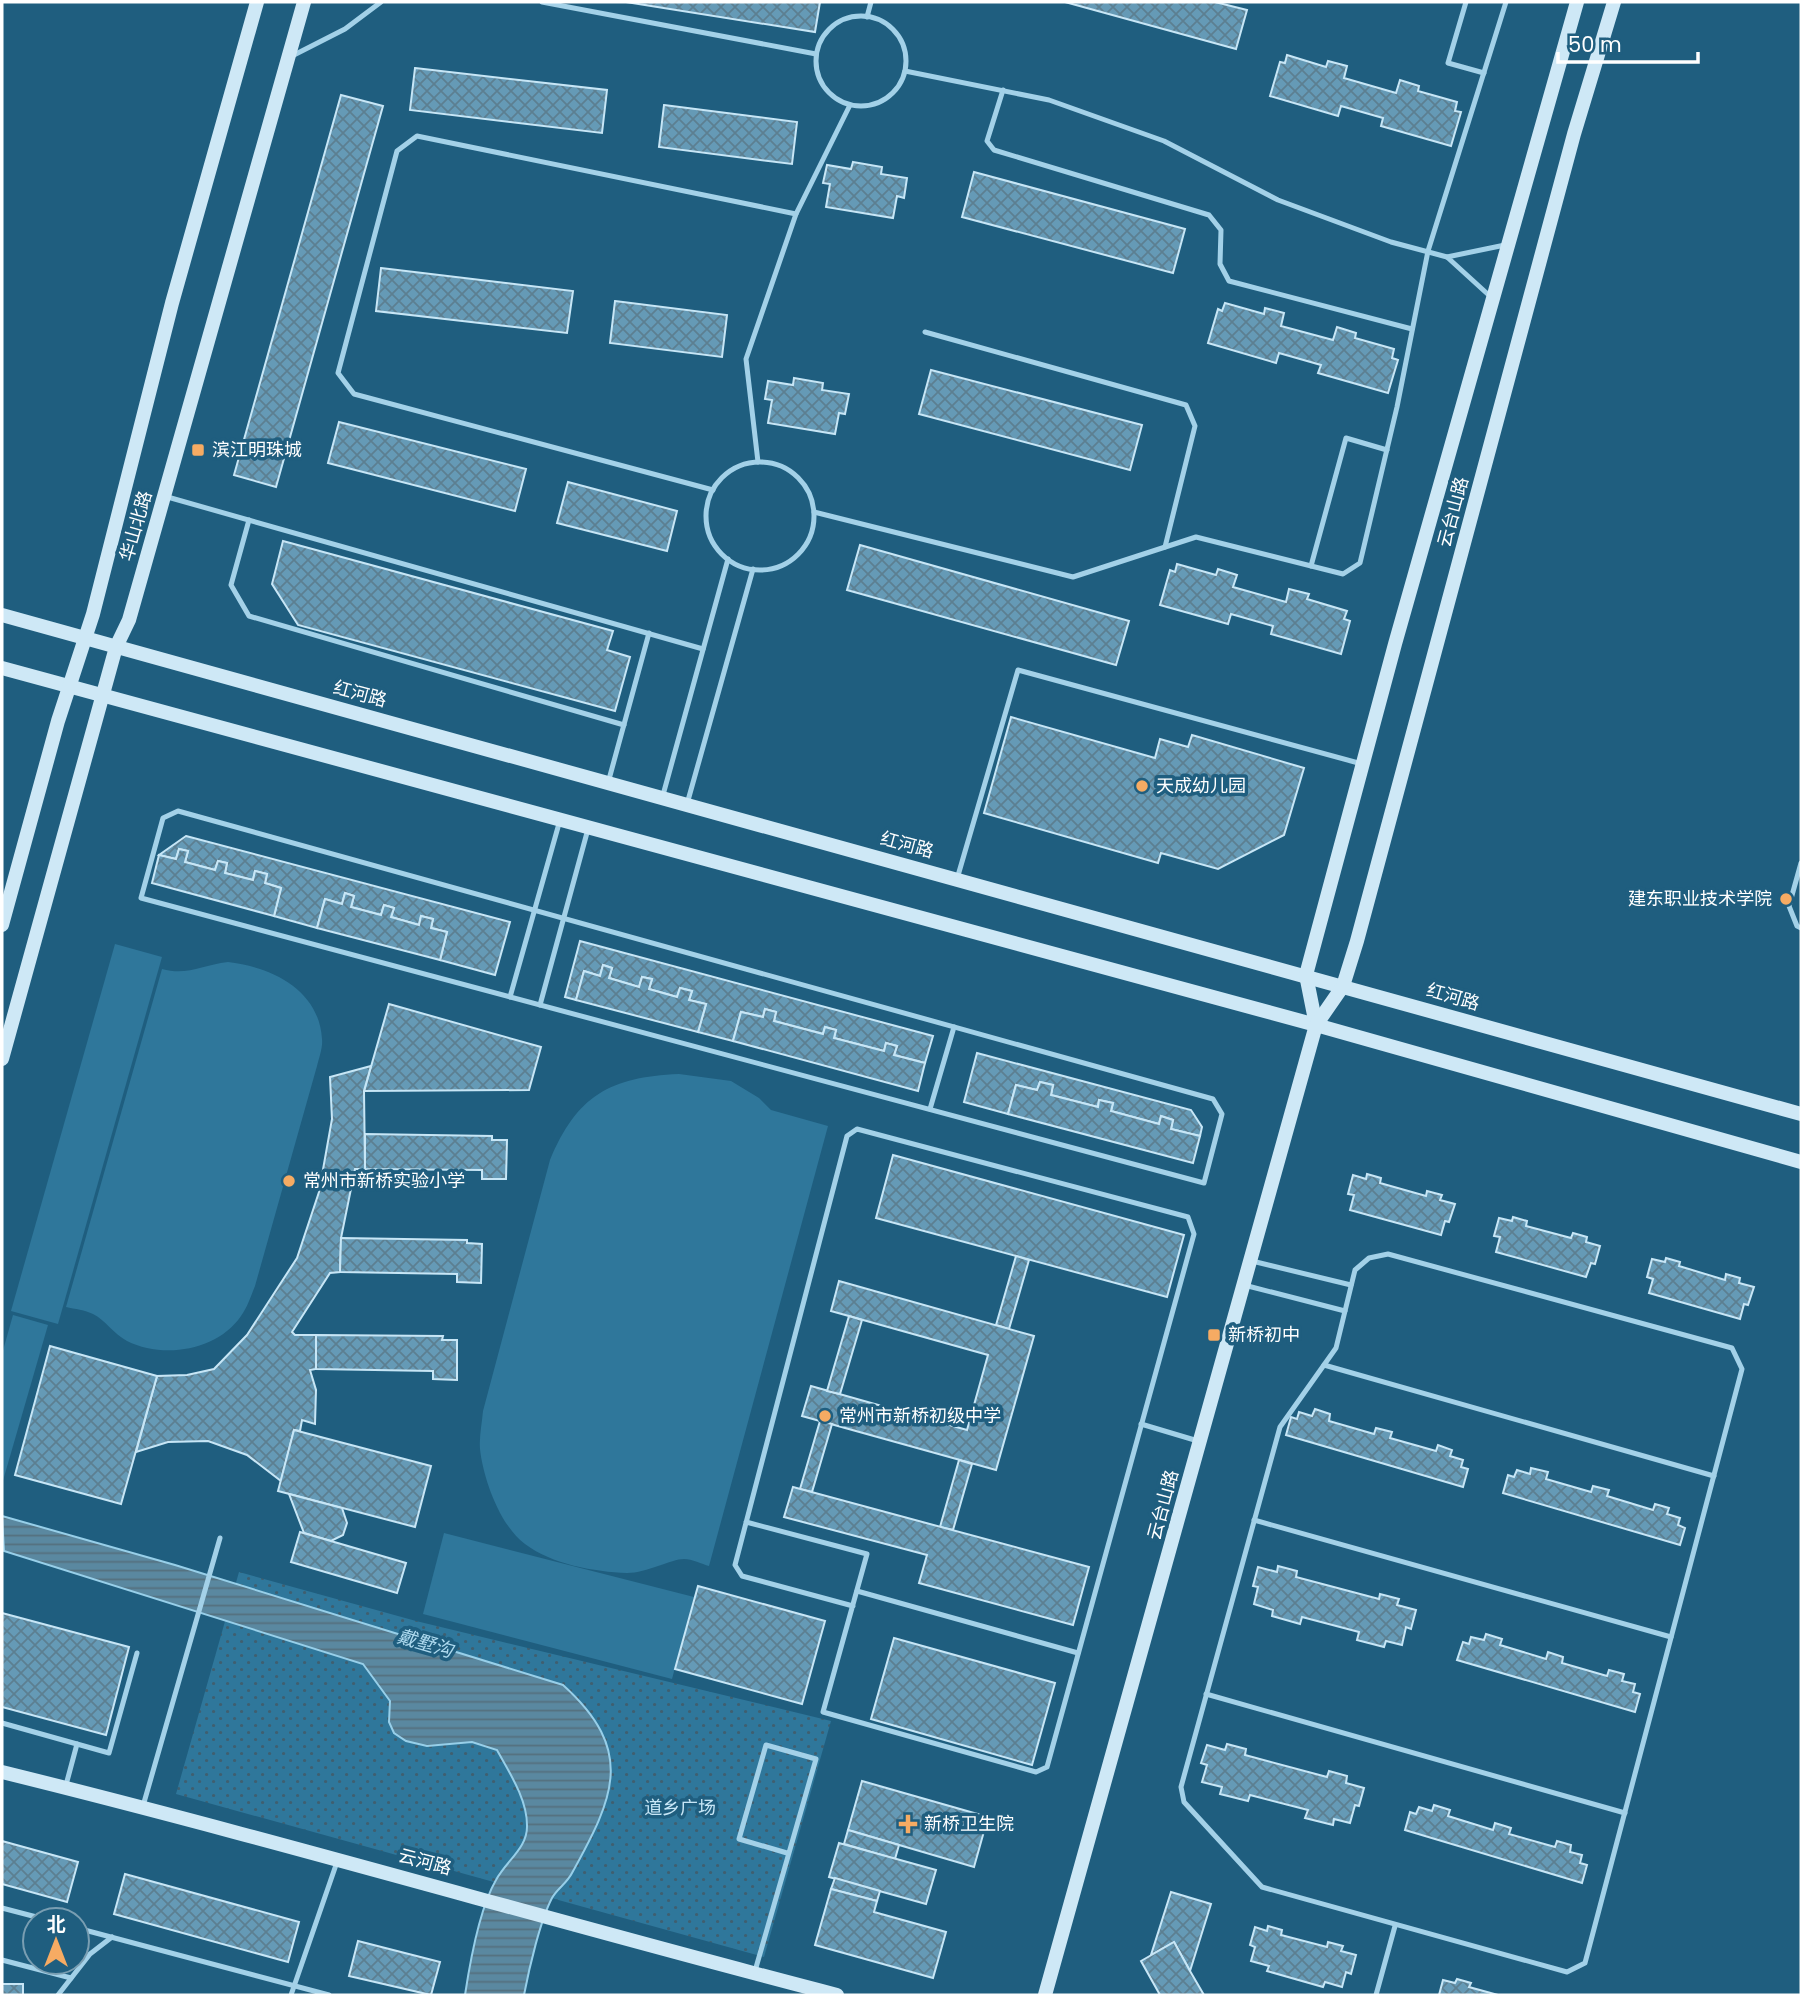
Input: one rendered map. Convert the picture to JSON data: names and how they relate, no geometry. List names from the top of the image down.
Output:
{
  "streets": {
    "street": [
      "云台山路",
      "华山北路",
      "红河路",
      "云河路"
    ]
  },
  "crossings": [
    ["云台山路", "红河路"],
    ["华山北路", "红河路"]
  ],
  "water": ["戴墅沟"],
  "parks": ["道乡广场"],
  "places": {
    "transit": ["滨江明珠城", "新桥初中"],
    "other": [
      "天成幼儿园",
      "建东职业技术学院",
      "常州市新桥实验小学",
      "常州市新桥初级中学"
    ],
    "health": ["新桥卫生院"]
  },
  "scale_bar": "50 m",
  "north": "top"
}
